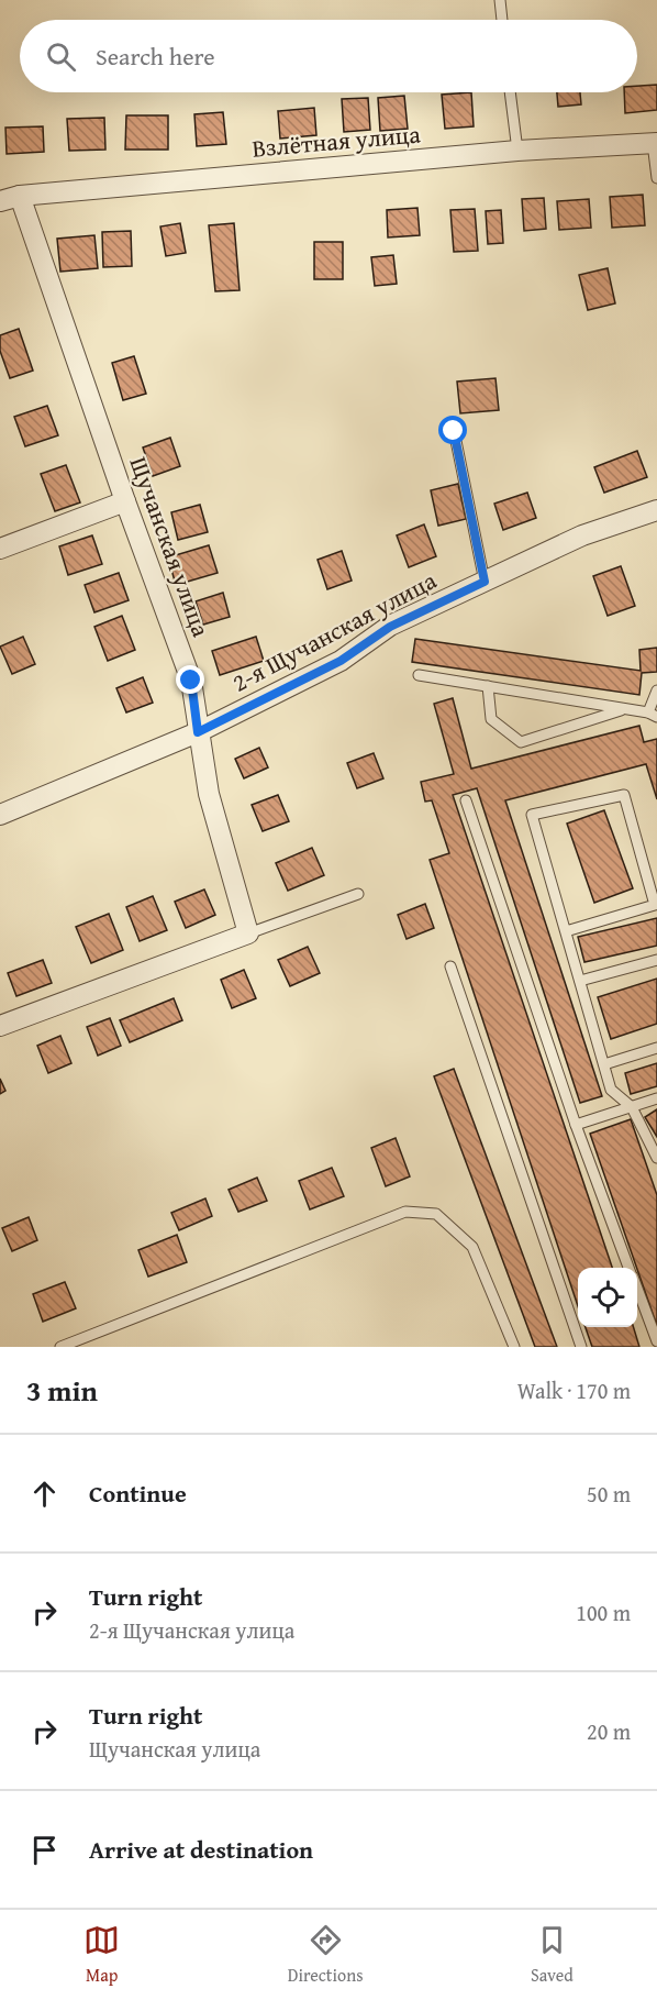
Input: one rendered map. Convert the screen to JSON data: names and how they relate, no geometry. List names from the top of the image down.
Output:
{
  "streets": {
    "street": ["Взлётная улица", "Щучанская улица", "2-я Щучанская улица"]
  },
  "crossings": [
    ["Взлётная улица", "Щучанская улица"],
    ["Щучанская улица", "2-я Щучанская улица"]
  ],
  "page": {
    "search": "Search here",
    "heading": ["3 min", "Walk · 170 m"],
    "list": [
      ["Continue", "50 m"],
      ["Turn right", "2-я Щучанская улица", "100 m"],
      ["Turn right", "Щучанская улица", "20 m"],
      "Arrive at destination"
    ],
    "nav": ["Map", "Directions", "Saved"]
  }
}
